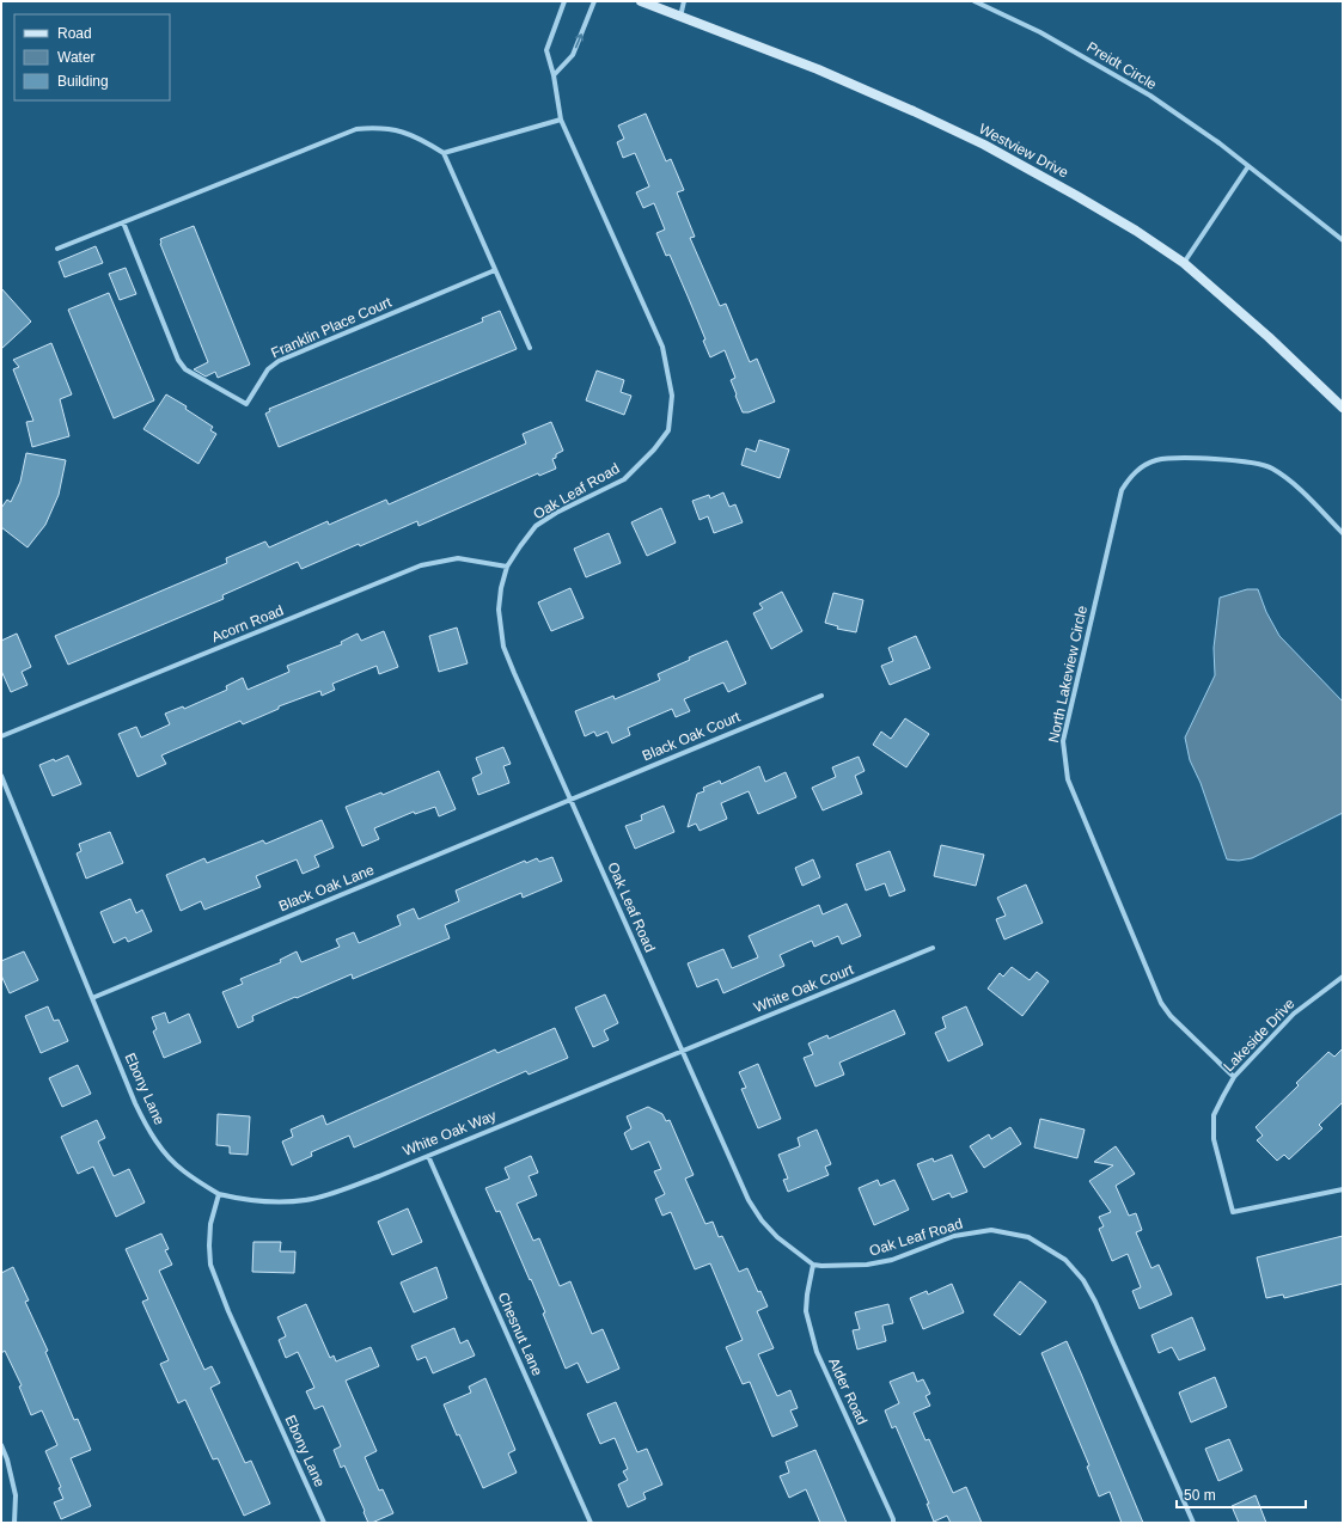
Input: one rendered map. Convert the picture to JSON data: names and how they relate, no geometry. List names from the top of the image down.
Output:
{
  "streets": {
    "street": [
      "Preidt Circle",
      "Westview Drive",
      "Franklin Place Court",
      "Oak Leaf Road",
      "Acorn Road",
      "North Lakeview Circle",
      "Black Oak Court",
      "Black Oak Lane",
      "White Oak Court",
      "Lakeside Drive",
      "Ebony Lane",
      "White Oak Way",
      "Chesnut Lane",
      "Alder Road"
    ]
  },
  "crossings": [
    ["Oak Leaf Road", "Acorn Road"],
    ["Oak Leaf Road", "Black Oak Court"],
    ["Oak Leaf Road", "Black Oak Lane"],
    ["Oak Leaf Road", "White Oak Court"],
    ["Oak Leaf Road", "White Oak Way"],
    ["Oak Leaf Road", "Alder Road"],
    ["North Lakeview Circle", "Lakeside Drive"],
    ["Black Oak Court", "Black Oak Lane"],
    ["Black Oak Lane", "Ebony Lane"],
    ["White Oak Court", "White Oak Way"],
    ["Ebony Lane", "White Oak Way"],
    ["White Oak Way", "Chesnut Lane"]
  ],
  "legend": ["Road", "Water", "Building"],
  "scale_bar": "50 m"
}
